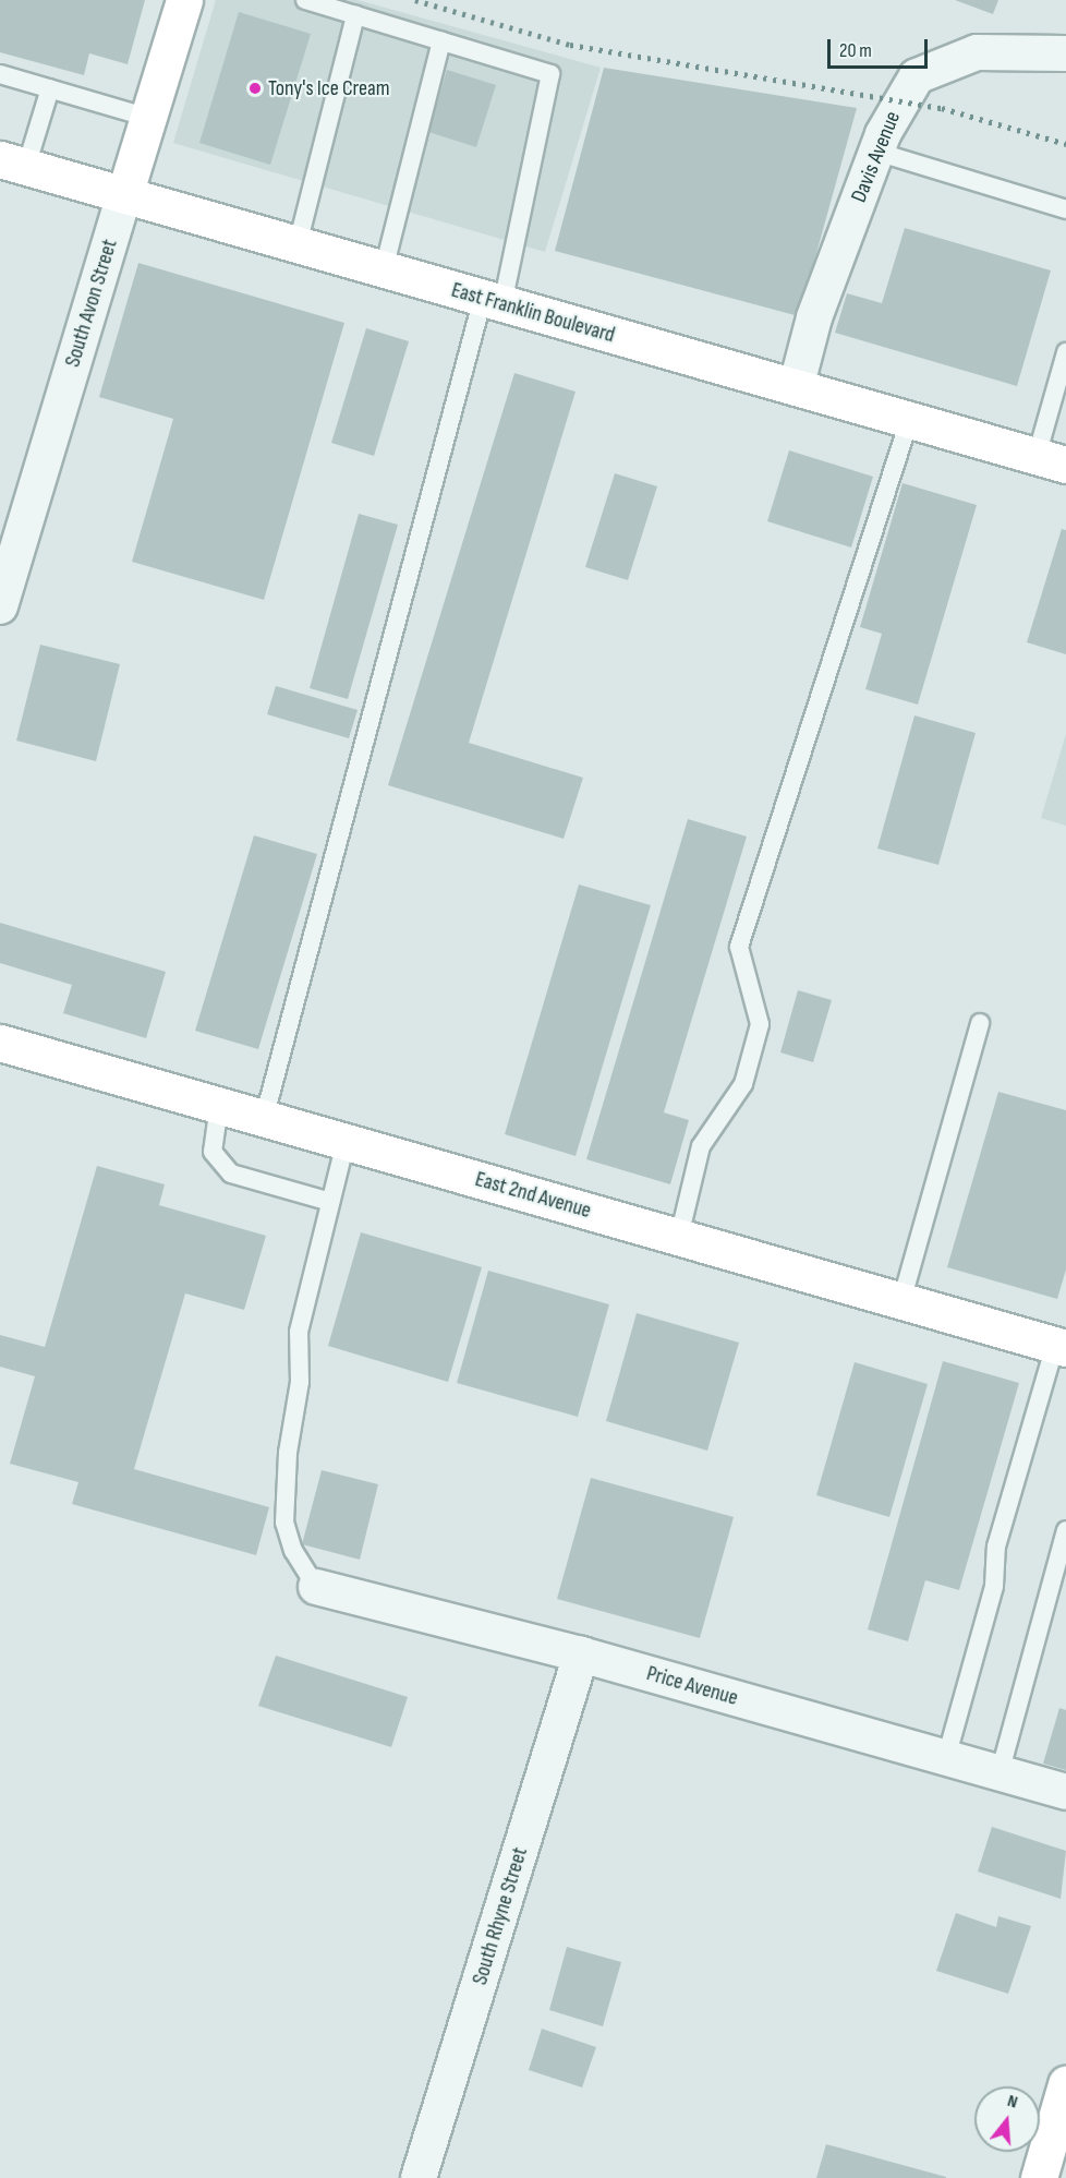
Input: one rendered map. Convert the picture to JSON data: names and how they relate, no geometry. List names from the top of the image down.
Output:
{
  "streets": {
    "street": [
      "Davis Avenue",
      "South Avon Street",
      "East Franklin Boulevard",
      "East 2nd Avenue",
      "Price Avenue",
      "South Rhyne Street"
    ]
  },
  "crossings": [
    ["Davis Avenue", "East Franklin Boulevard"],
    ["South Avon Street", "East Franklin Boulevard"],
    ["Price Avenue", "South Rhyne Street"]
  ],
  "places": ["Tony's Ice Cream"],
  "scale_bar": "20 m",
  "north": "top"
}
